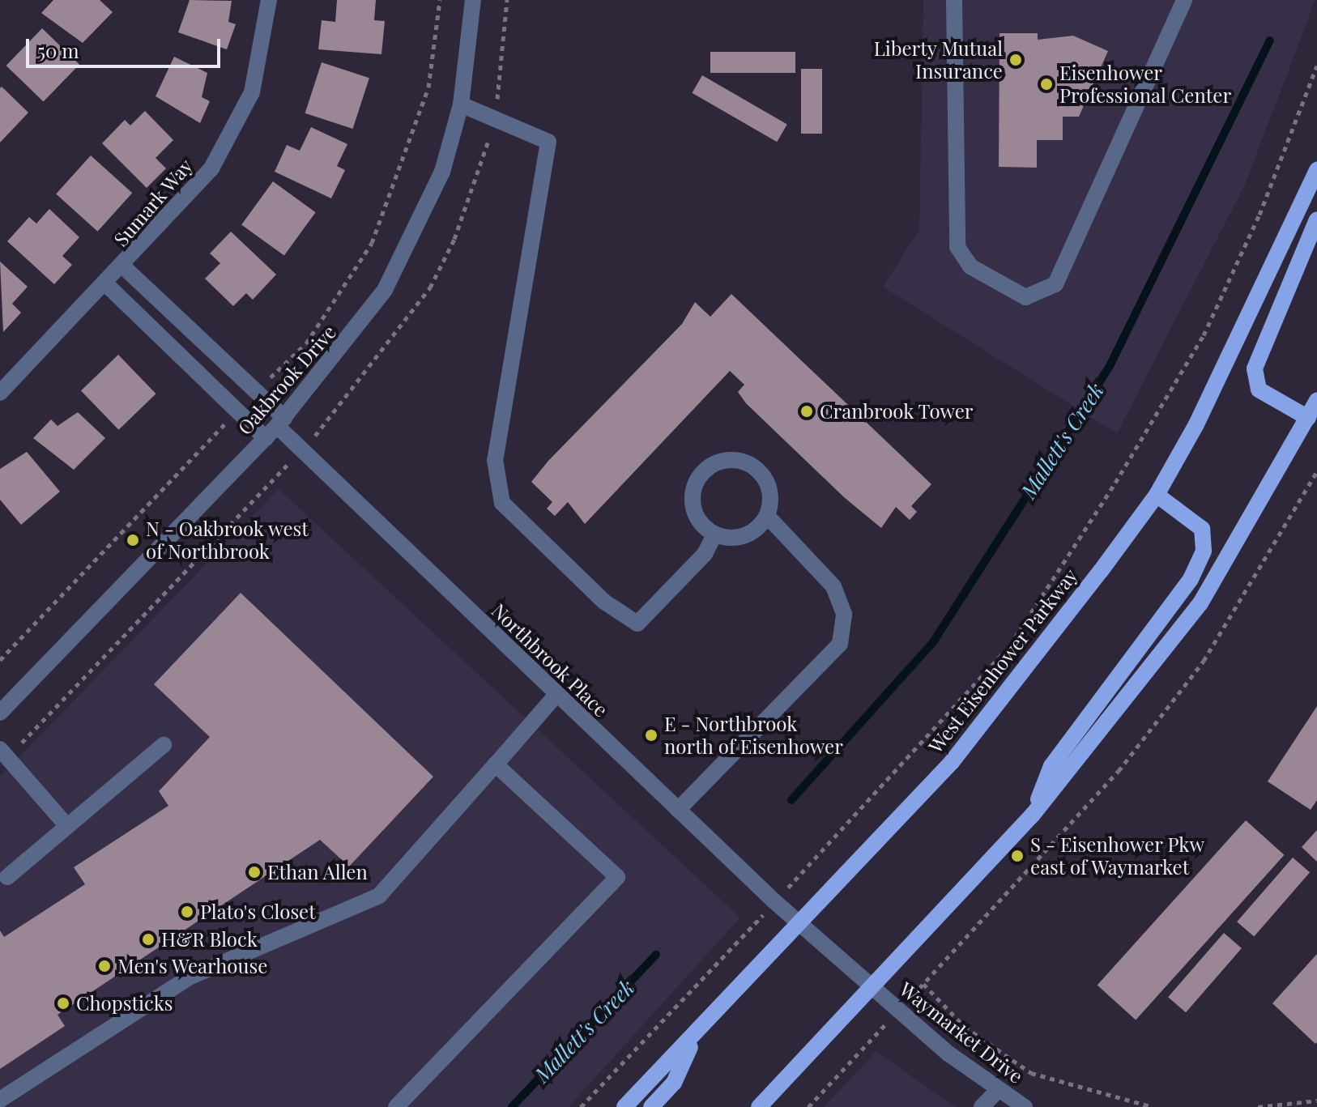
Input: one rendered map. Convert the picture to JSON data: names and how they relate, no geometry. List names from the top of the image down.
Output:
{
  "streets": {
    "main road": ["West Eisenhower Parkway"],
    "street": [
      "Sumark Way",
      "Oakbrook Drive",
      "Northbrook Place",
      "Waymarket Drive"
    ]
  },
  "crossings": [
    ["Sumark Way", "Northbrook Place"],
    ["Oakbrook Drive", "Northbrook Place"],
    ["Northbrook Place", "West Eisenhower Parkway"],
    ["Northbrook Place", "Waymarket Drive"],
    ["West Eisenhower Parkway", "Waymarket Drive"]
  ],
  "water": ["Mallett's Creek"],
  "places": [
    "Liberty Mutual Insurance",
    "Eisenhower Professional Center",
    "Cranbrook Tower",
    "N - Oakbrook west of Northbrook",
    "E - Northbrook north of Eisenhower",
    "S - Eisenhower Pkw east of Waymarket",
    "Ethan Allen",
    "Plato's Closet",
    "H&R Block",
    "Men's Wearhouse",
    "Chopsticks"
  ],
  "scale_bar": "50 m"
}
